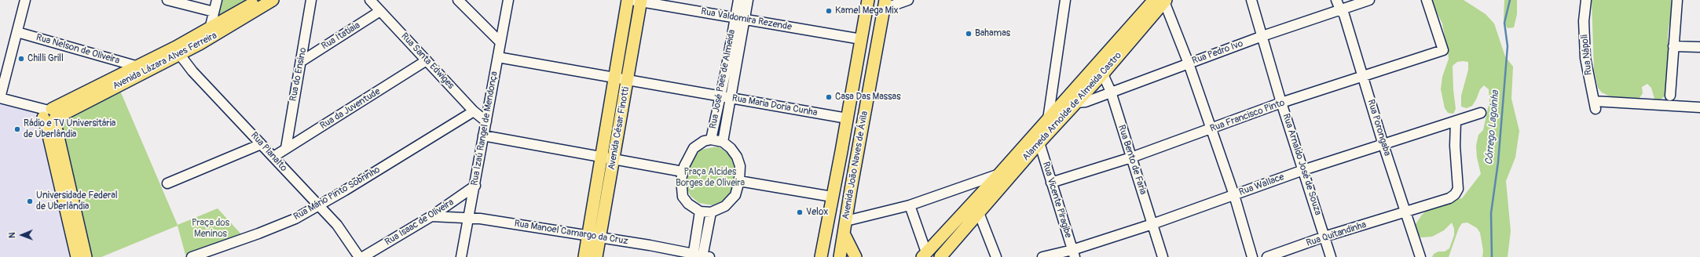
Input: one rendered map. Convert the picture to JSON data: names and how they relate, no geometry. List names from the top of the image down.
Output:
{
  "streets": {
    "main road": [
      "Avenida Lázara Alves Ferreira",
      "Alameda Arnolde de Almeida Castro",
      "Avenida César Finotti",
      "Avenida João Naves de Ávila"
    ],
    "street": [
      "Rua Valdomira Rezende",
      "Rua Itatiaia",
      "Rua Nelson de Oliveira",
      "Rua Pedro Ivo",
      "Rua Nápoli",
      "Rua Santa Edwiges",
      "Rua do Ensino",
      "Rua José Paes de Almeida",
      "Rua Maria Doria Cunha",
      "Rua da Juventude",
      "Rua Francisco Pinto",
      "Rua Porongaba",
      "Rua Izaú Rangel de Mendonça",
      "Rua Planalto",
      "Rua Bento de Faria",
      "Rua Arnaldo José de Souza",
      "Rua Wallace",
      "Rua Mário Pinto Sobrinho",
      "Rua Vicente Piragibe",
      "Rua Isaac de Oliveira",
      "Rua Manoel Camargo da Cruz",
      "Rua Quitandinha"
    ]
  },
  "crossings": [
    ["Rua Valdomira Rezende", "Rua José Paes de Almeida"],
    ["Rua Valdomira Rezende", "Avenida César Finotti"],
    ["Rua Valdomira Rezende", "Avenida João Naves de Ávila"],
    ["Rua Itatiaia", "Rua Santa Edwiges"],
    ["Rua Itatiaia", "Rua do Ensino"],
    ["Rua Nelson de Oliveira", "Avenida Lázara Alves Ferreira"],
    ["Rua Pedro Ivo", "Alameda Arnolde de Almeida Castro"],
    ["Rua Pedro Ivo", "Rua Porongaba"],
    ["Rua Pedro Ivo", "Rua Bento de Faria"],
    ["Rua Pedro Ivo", "Rua Arnaldo José de Souza"],
    ["Avenida Lázara Alves Ferreira", "Rua Planalto"],
    ["Rua Santa Edwiges", "Rua da Juventude"],
    ["Rua Santa Edwiges", "Rua Izaú Rangel de Mendonça"],
    ["Rua Santa Edwiges", "Rua Mário Pinto Sobrinho"],
    ["Rua do Ensino", "Rua da Juventude"],
    ["Rua José Paes de Almeida", "Rua Maria Doria Cunha"],
    ["Rua Maria Doria Cunha", "Rua Izaú Rangel de Mendonça"],
    ["Rua Maria Doria Cunha", "Avenida César Finotti"],
    ["Rua Maria Doria Cunha", "Avenida João Naves de Ávila"],
    ["Alameda Arnolde de Almeida Castro", "Rua Bento de Faria"],
    ["Alameda Arnolde de Almeida Castro", "Rua Vicente Piragibe"],
    ["Rua da Juventude", "Rua Planalto"],
    ["Rua Francisco Pinto", "Rua Porongaba"],
    ["Rua Francisco Pinto", "Rua Bento de Faria"],
    ["Rua Francisco Pinto", "Rua Arnaldo José de Souza"],
    ["Rua Francisco Pinto", "Rua Vicente Piragibe"],
    ["Rua Porongaba", "Rua Wallace"],
    ["Rua Porongaba", "Rua Quitandinha"],
    ["Rua Izaú Rangel de Mendonça", "Rua Isaac de Oliveira"],
    ["Rua Izaú Rangel de Mendonça", "Rua Manoel Camargo da Cruz"],
    ["Avenida César Finotti", "Rua Manoel Camargo da Cruz"],
    ["Rua Planalto", "Rua Mário Pinto Sobrinho"],
    ["Rua Bento de Faria", "Rua Wallace"],
    ["Rua Arnaldo José de Souza", "Rua Wallace"],
    ["Rua Arnaldo José de Souza", "Rua Quitandinha"],
    ["Rua Wallace", "Rua Vicente Piragibe"],
    ["Rua Wallace", "Rua Quitandinha"],
    ["Rua Isaac de Oliveira", "Rua Manoel Camargo da Cruz"]
  ],
  "water": ["Córrego Lagoinha"],
  "parks": ["Praça Alcides Borges de Oliveira", "Praça dos Meninos"],
  "places": [
    "Kamel Mega Mix",
    "Bahamas",
    "Chilli Grill",
    "Casa Das Massas",
    "Rádio e TV Universitária de Uberlândia",
    "Universidade Federal de Uberlândia",
    "Velox"
  ],
  "north": "left"
}
